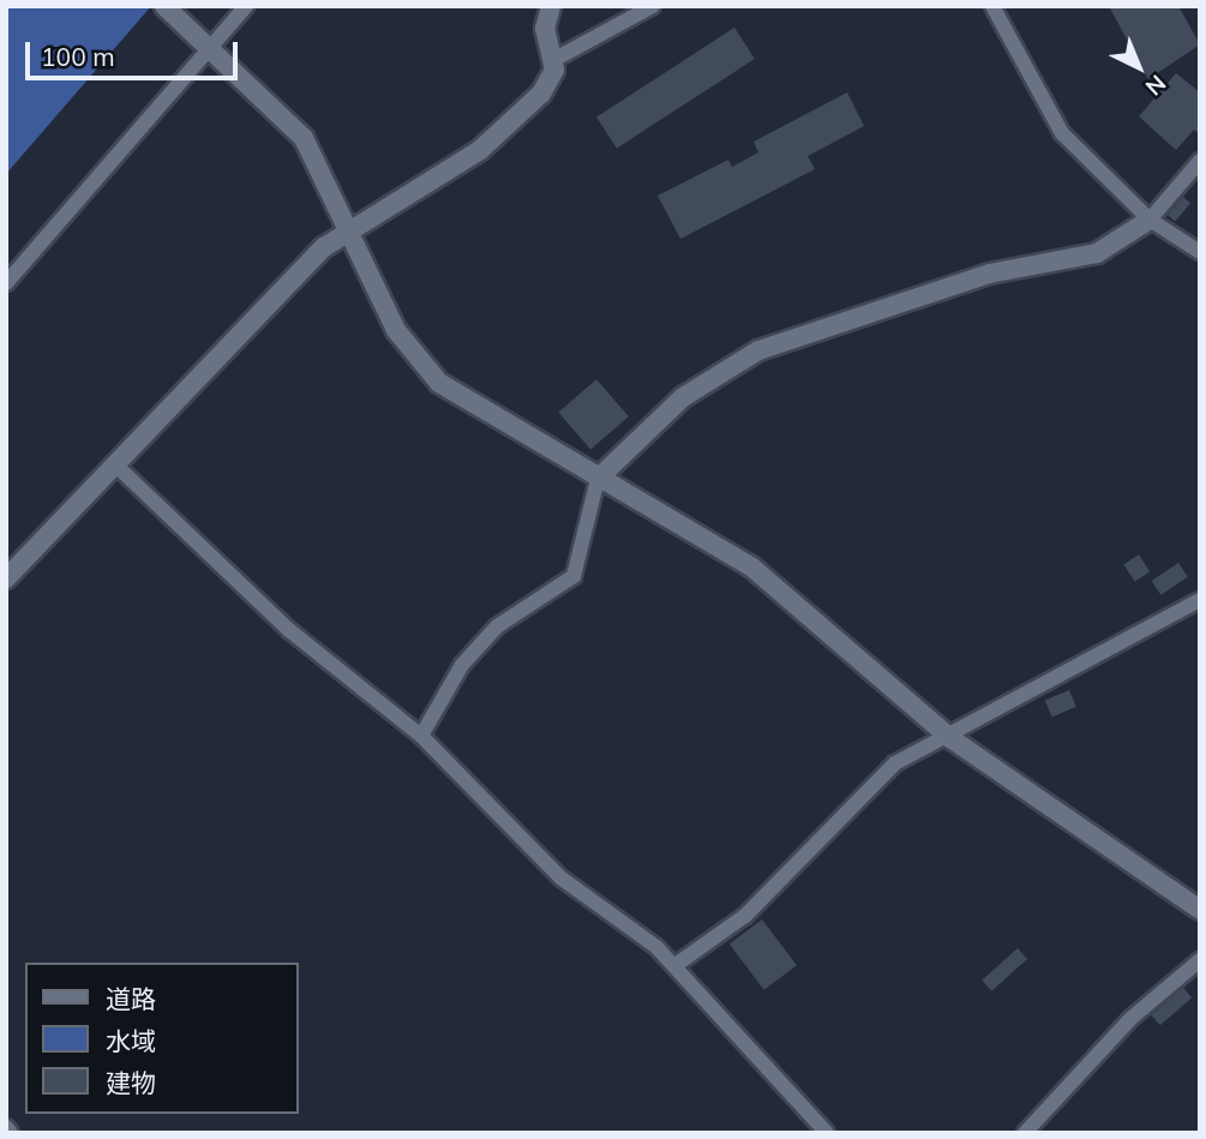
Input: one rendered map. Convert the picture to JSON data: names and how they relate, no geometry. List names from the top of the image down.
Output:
{
  "legend": ["道路", "水域", "建物"],
  "scale_bar": "100 m",
  "north": "bottom right"
}
